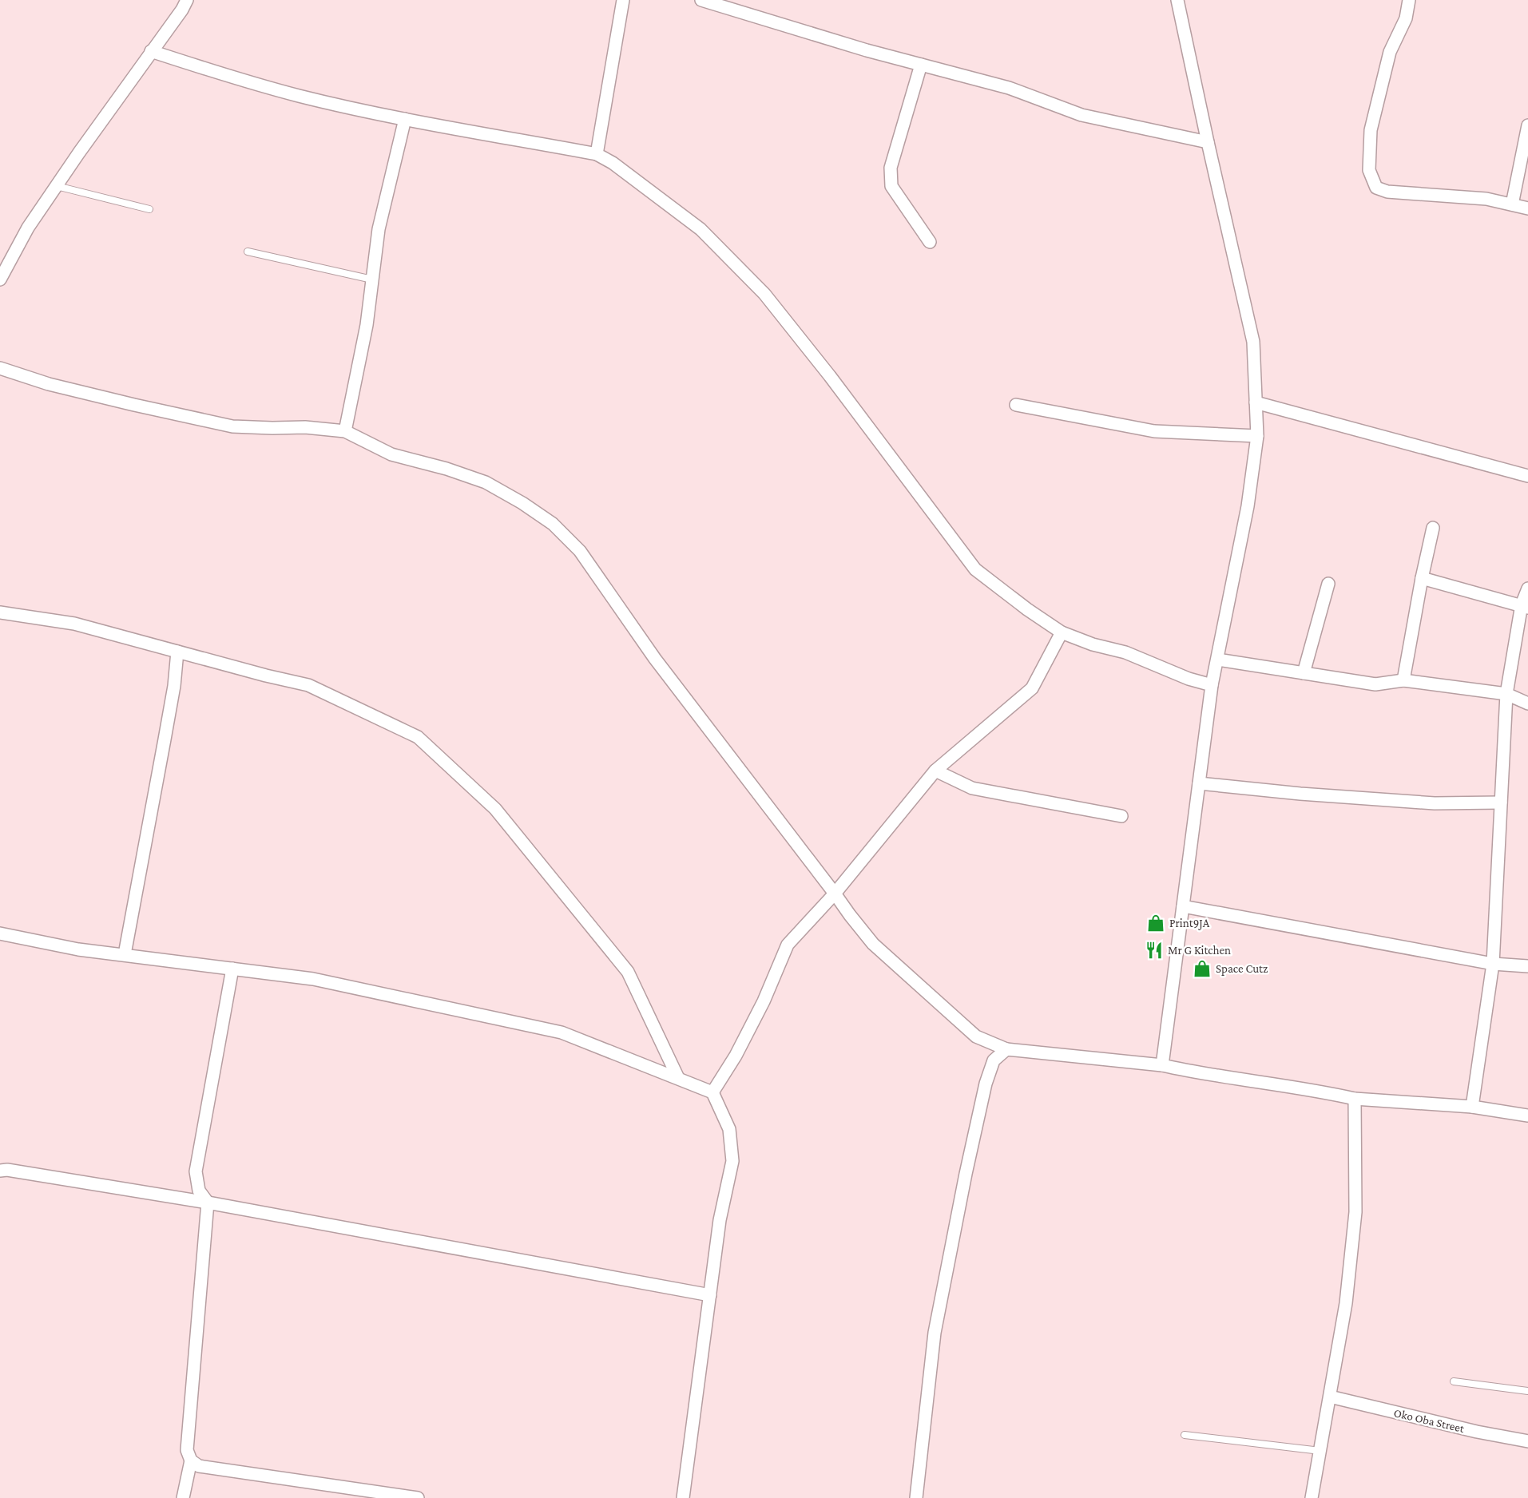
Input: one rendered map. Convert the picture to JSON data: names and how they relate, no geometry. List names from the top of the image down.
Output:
{
  "streets": {
    "street": ["Oko Oba Street"]
  },
  "places": {
    "shop": ["Print9JA", "Space Cutz"],
    "restaurant": ["Mr G Kitchen"]
  }
}
